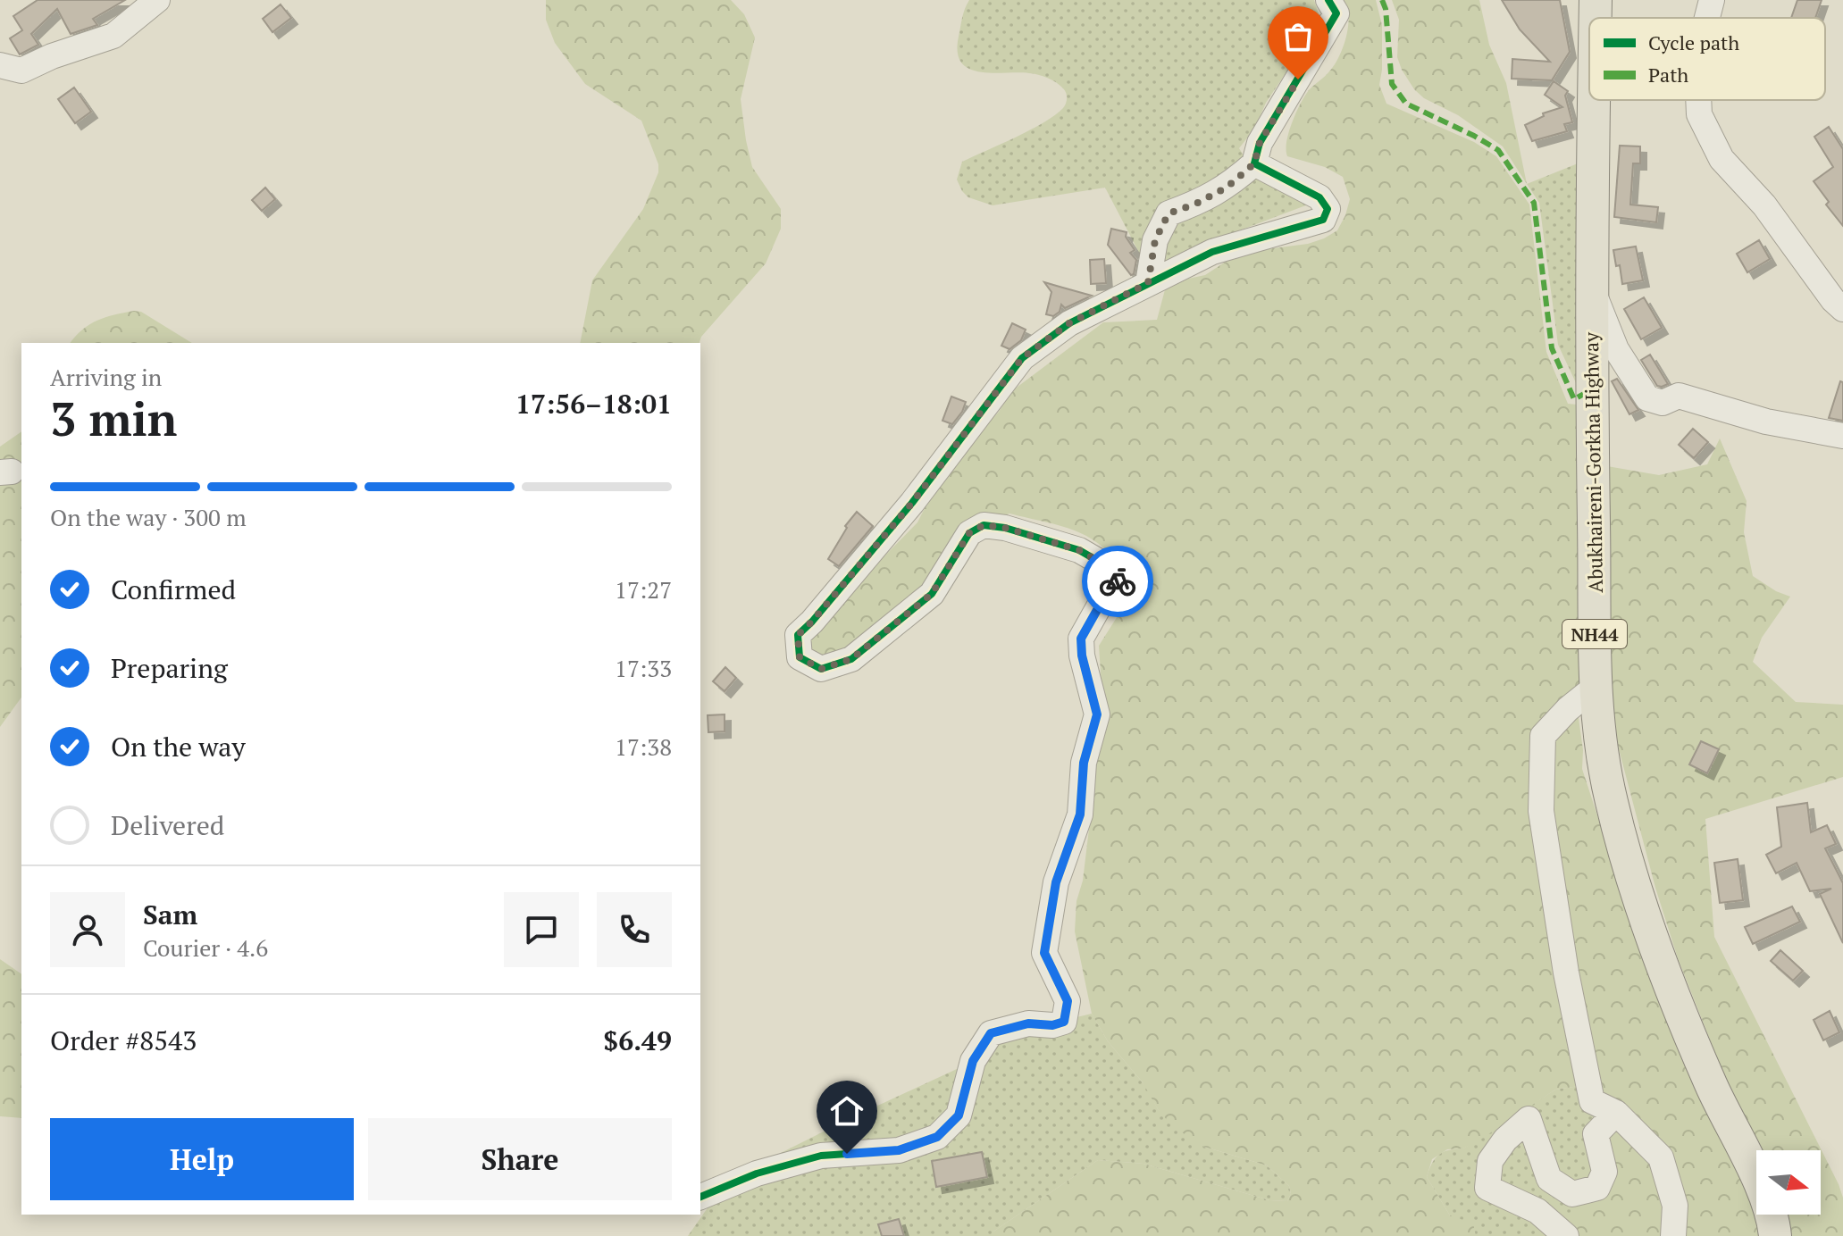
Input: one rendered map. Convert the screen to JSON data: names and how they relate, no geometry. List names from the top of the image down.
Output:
{
  "streets": {
    "main road": ["Abukhaireni-Gorkha Highway", "NH44"]
  },
  "legend": ["Cycle path", "Path"],
  "north": "right",
  "page": {
    "heading": ["3 min", "Arriving in", "17:56–18:01"],
    "panel": [
      "Sam",
      "Courier · 4.6",
      "Order #8543",
      "$6.49"
    ],
    "bar": "On the way · 300 m",
    "list": [
      ["Confirmed", "17:27"],
      ["Preparing", "17:33"],
      ["On the way", "17:38"],
      "Delivered"
    ],
    "buttons": ["Help", "Share"]
  }
}
